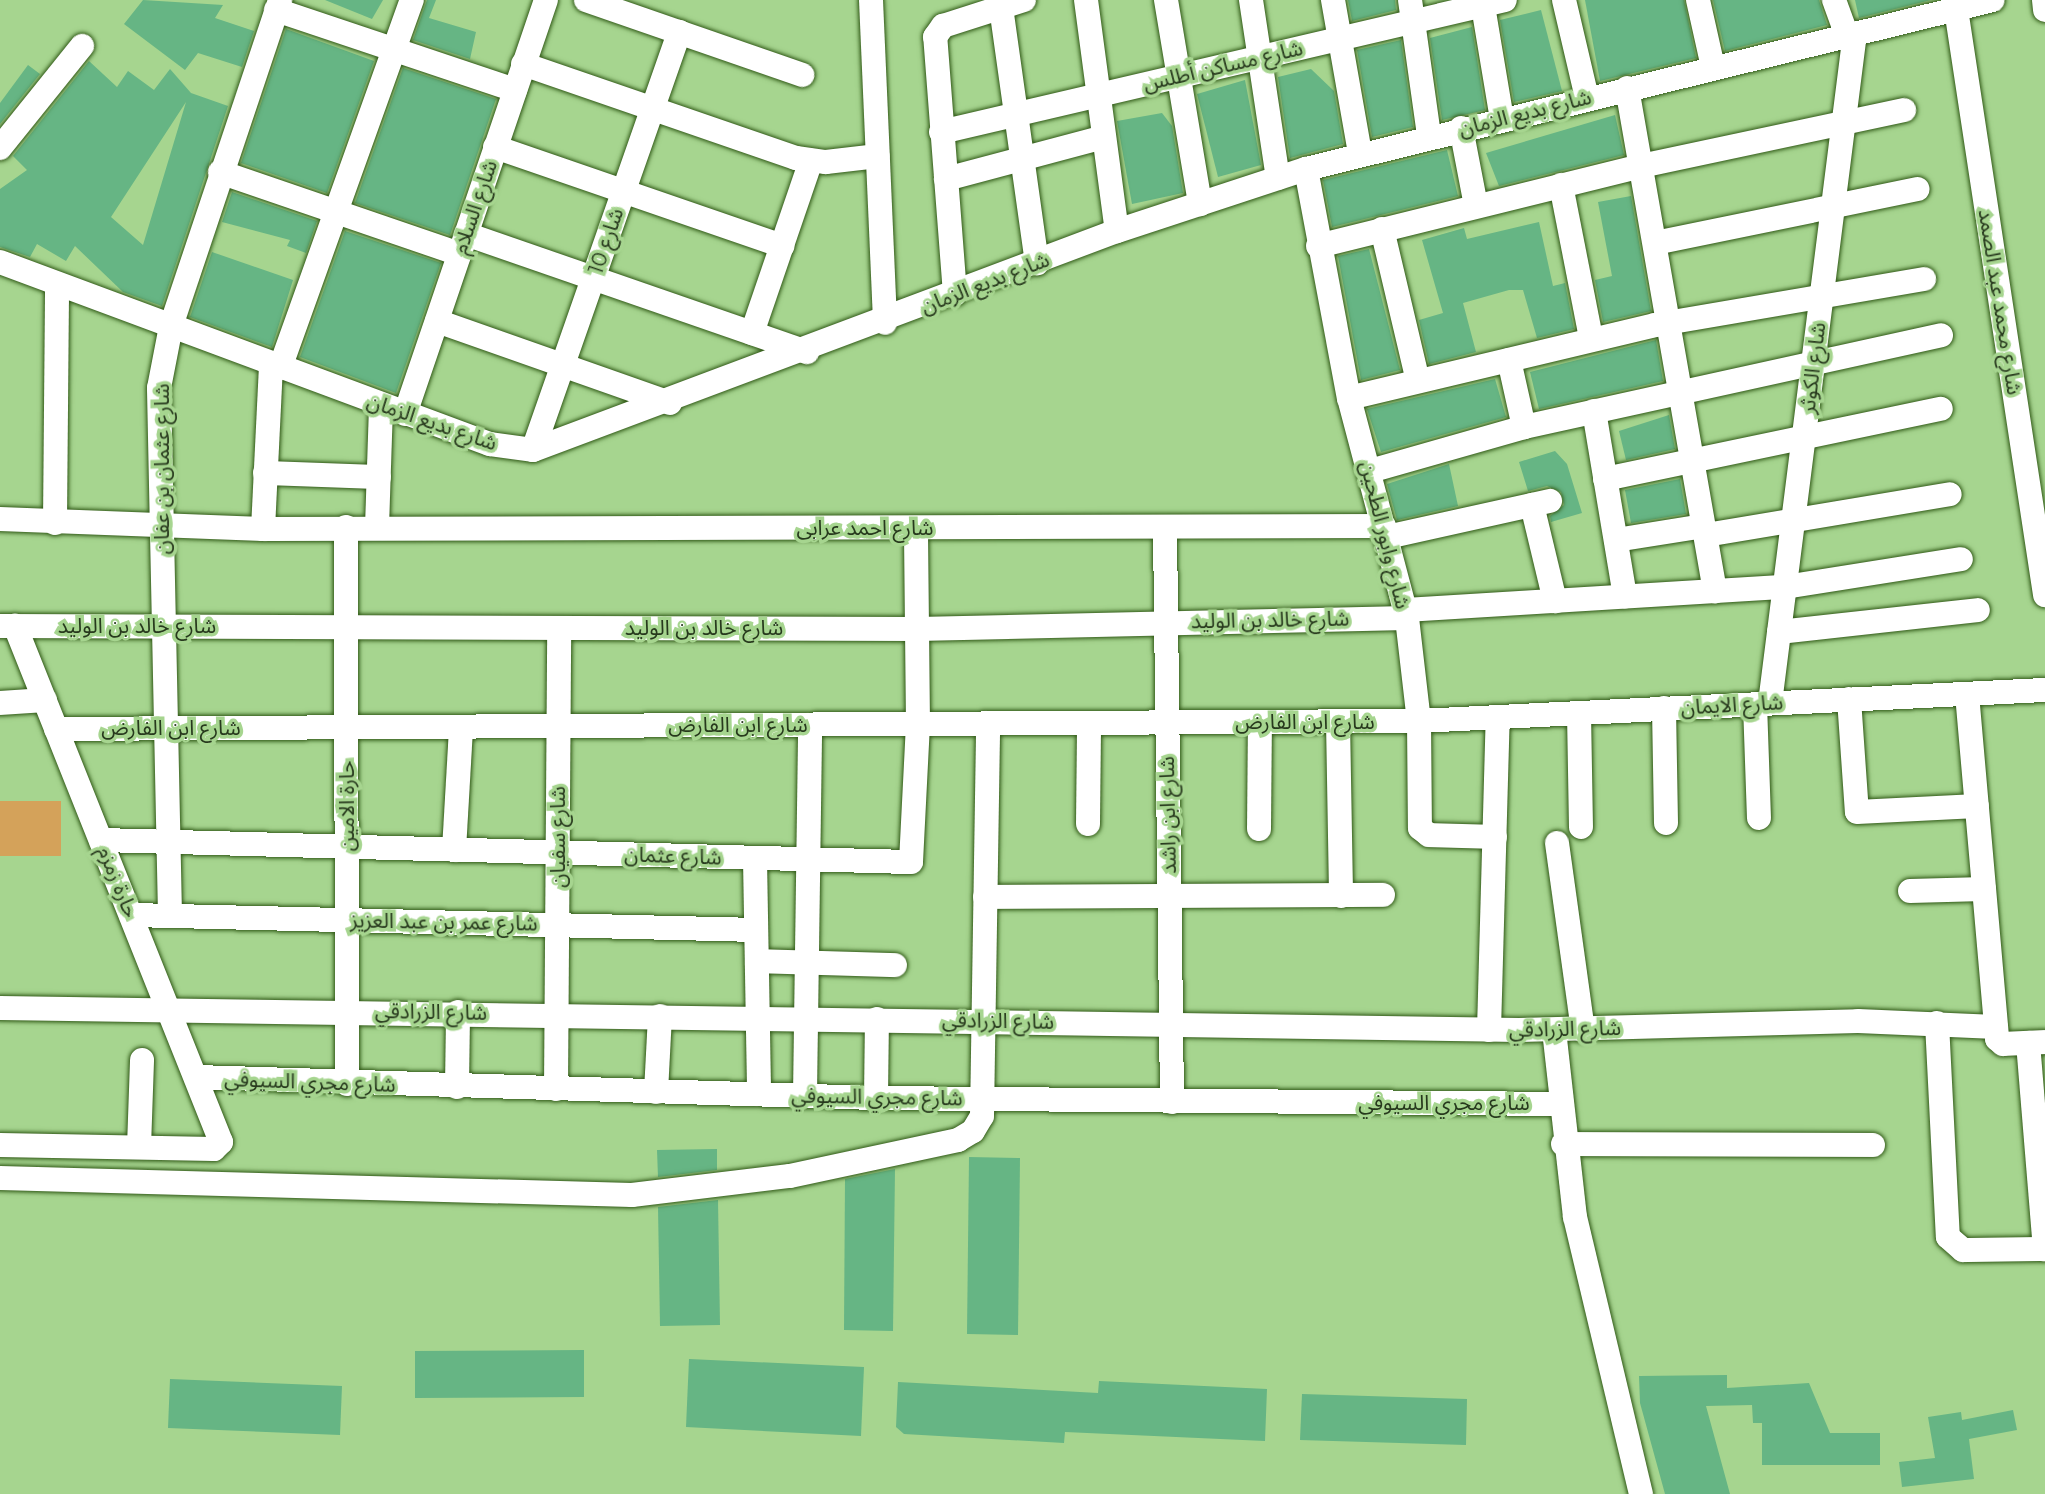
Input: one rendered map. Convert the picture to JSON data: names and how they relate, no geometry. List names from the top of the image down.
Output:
{
  "streets": {
    "street": [
      "شارع مساكن أطلس",
      "شارع بديع الزمان",
      "شارع السلام",
      "شارع 10",
      "شارع محمد عبد الصمد",
      "شارع الكوثر",
      "شارع عثمان بن عفان",
      "شارع احمد عرابى",
      "شارع وابور الطحين",
      "شارع خالد بن الوليد",
      "شارع الايمان",
      "شارع ابن الفارض",
      "حارة الامين",
      "شارع ابن راشد",
      "شارع سفيان",
      "شارع عثمان",
      "حارة زمزم",
      "شارع عمر بن عبد العزيز",
      "شارع الزرادقي",
      "شارع مجري السيوفي"
    ]
  },
  "crossings": [
    ["شارع بديع الزمان", "شارع السلام"],
    ["شارع بديع الزمان", "شارع 10"],
    ["شارع بديع الزمان", "شارع محمد عبد الصمد"],
    ["شارع بديع الزمان", "شارع الكوثر"],
    ["شارع بديع الزمان", "شارع عثمان بن عفان"],
    ["شارع بديع الزمان", "شارع وابور الطحين"],
    ["شارع الكوثر", "شارع خالد بن الوليد"],
    ["شارع الكوثر", "شارع الايمان"],
    ["شارع عثمان بن عفان", "شارع احمد عرابى"],
    ["شارع عثمان بن عفان", "شارع خالد بن الوليد"],
    ["شارع عثمان بن عفان", "شارع ابن الفارض"],
    ["شارع عثمان بن عفان", "شارع عثمان"],
    ["شارع عثمان بن عفان", "شارع عمر بن عبد العزيز"],
    ["شارع احمد عرابى", "شارع وابور الطحين"],
    ["شارع احمد عرابى", "شارع خالد بن الوليد"],
    ["شارع احمد عرابى", "حارة الامين"],
    ["شارع احمد عرابى", "شارع ابن راشد"],
    ["شارع احمد عرابى", "شارع عثمان"],
    ["شارع وابور الطحين", "شارع خالد بن الوليد"],
    ["شارع وابور الطحين", "شارع الايمان"],
    ["شارع وابور الطحين", "شارع ابن الفارض"],
    ["شارع خالد بن الوليد", "حارة الامين"],
    ["شارع خالد بن الوليد", "شارع ابن راشد"],
    ["شارع خالد بن الوليد", "شارع سفيان"],
    ["شارع خالد بن الوليد", "شارع عثمان"],
    ["شارع خالد بن الوليد", "حارة زمزم"],
    ["شارع الايمان", "شارع ابن الفارض"],
    ["شارع ابن الفارض", "حارة الامين"],
    ["شارع ابن الفارض", "شارع ابن راشد"],
    ["شارع ابن الفارض", "شارع سفيان"],
    ["شارع ابن الفارض", "شارع عثمان"],
    ["شارع ابن الفارض", "حارة زمزم"],
    ["حارة الامين", "شارع عثمان"],
    ["حارة الامين", "شارع عمر بن عبد العزيز"],
    ["حارة الامين", "شارع الزرادقي"],
    ["حارة الامين", "شارع مجري السيوفي"],
    ["شارع ابن راشد", "شارع الزرادقي"],
    ["شارع ابن راشد", "شارع مجري السيوفي"],
    ["شارع سفيان", "شارع عثمان"],
    ["شارع سفيان", "شارع عمر بن عبد العزيز"],
    ["شارع سفيان", "شارع الزرادقي"],
    ["شارع سفيان", "شارع مجري السيوفي"],
    ["شارع عثمان", "حارة زمزم"],
    ["حارة زمزم", "شارع عمر بن عبد العزيز"],
    ["حارة زمزم", "شارع الزرادقي"],
    ["حارة زمزم", "شارع مجري السيوفي"]
  ]
}
